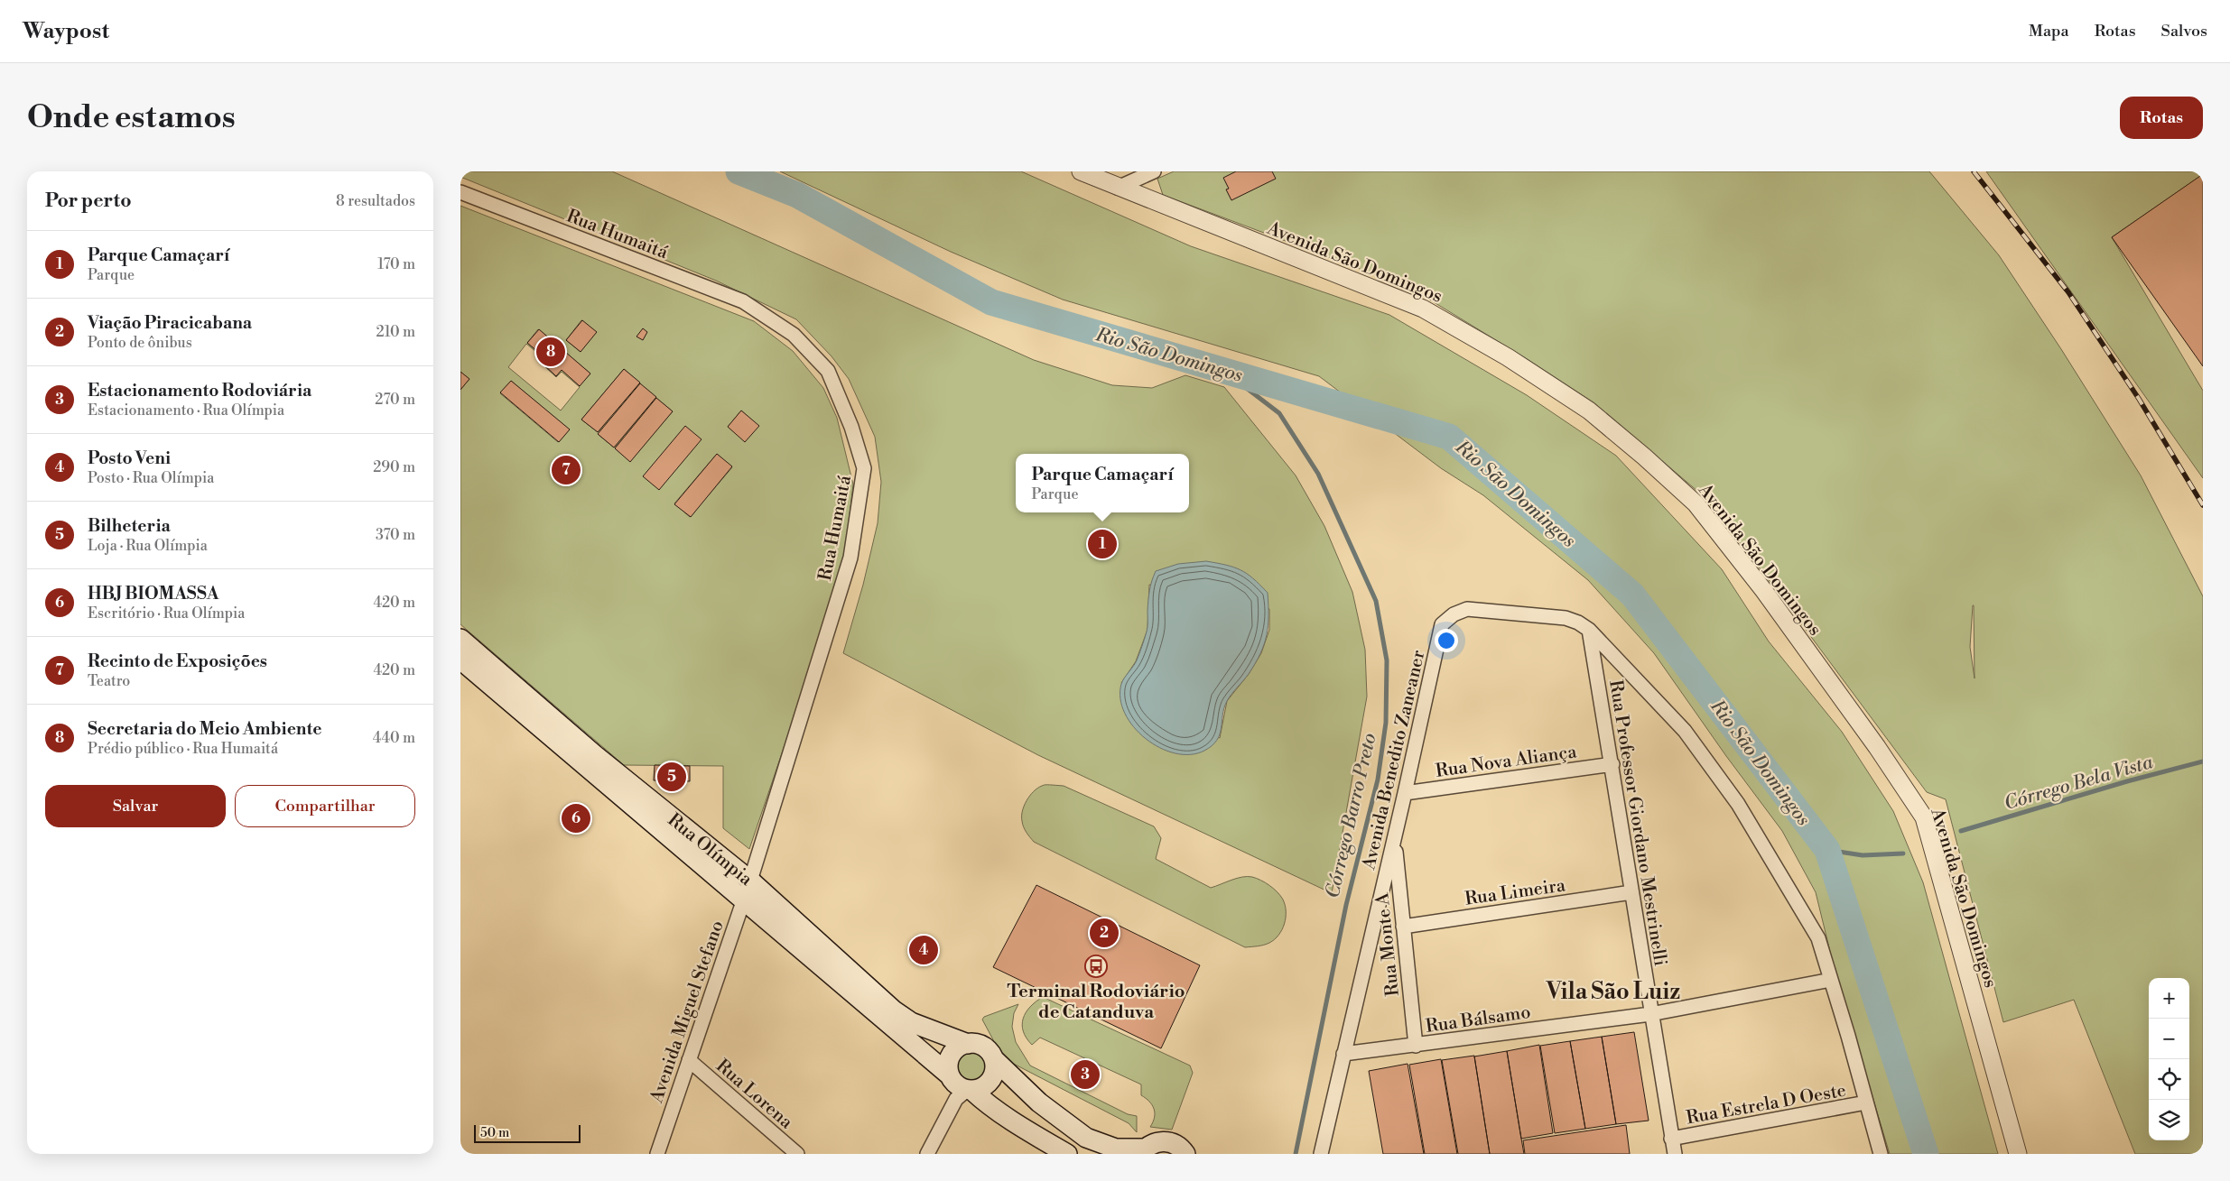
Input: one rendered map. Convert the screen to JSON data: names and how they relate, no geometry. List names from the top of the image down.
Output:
{
  "streets": {
    "main road": ["Rua Olímpia"],
    "street": [
      "Rua Humaitá",
      "Avenida São Domingos",
      "Avenida Benedito Zaneaner",
      "Rua Nova Aliança",
      "Rua Professor Giordano Mestrinelli",
      "Rua Limeira",
      "Rua Monte A",
      "Avenida Miguel Stefano",
      "Rua Bálsamo",
      "Rua Lorena",
      "Rua Estrela D Oeste"
    ]
  },
  "crossings": [
    ["Rua Humaitá", "Rua Olímpia"],
    ["Rua Humaitá", "Avenida Miguel Stefano"],
    ["Avenida Benedito Zaneaner", "Rua Nova Aliança"],
    ["Avenida Benedito Zaneaner", "Rua Professor Giordano Mestrinelli"],
    ["Avenida Benedito Zaneaner", "Rua Monte A"],
    ["Avenida Benedito Zaneaner", "Rua Bálsamo"],
    ["Rua Nova Aliança", "Rua Professor Giordano Mestrinelli"],
    ["Rua Professor Giordano Mestrinelli", "Rua Limeira"],
    ["Rua Professor Giordano Mestrinelli", "Rua Bálsamo"],
    ["Rua Professor Giordano Mestrinelli", "Rua Estrela D Oeste"],
    ["Rua Olímpia", "Avenida Miguel Stefano"],
    ["Rua Limeira", "Rua Monte A"],
    ["Rua Monte A", "Rua Bálsamo"],
    ["Avenida Miguel Stefano", "Rua Lorena"]
  ],
  "districts": ["Vila São Luiz"],
  "water": ["Rio São Domingos", "Córrego Bela Vista", "Córrego Barro Preto"],
  "places": {
    "bus stop": ["Terminal Rodoviário de Catanduva"]
  },
  "scale_bar": "50 m",
  "page": {
    "header": "Waypost",
    "nav": ["Mapa", "Rotas", "Salvos"],
    "buttons": [
      "Rotas",
      ["Salvar", "Compartilhar"]
    ],
    "title": "Onde estamos",
    "heading": ["Por perto", "8 resultados"],
    "list": [
      {
        "mark": "1",
        "name": "Parque Camaçarí",
        "note": "Parque",
        "value": "170 m"
      },
      {
        "mark": "2",
        "name": "Viação Piracicabana",
        "note": "Ponto de ônibus",
        "value": "210 m"
      },
      {
        "mark": "3",
        "name": "Estacionamento Rodoviária",
        "note": "Estacionamento · Rua Olímpia",
        "value": "270 m"
      },
      {
        "mark": "4",
        "name": "Posto Veni",
        "note": "Posto · Rua Olímpia",
        "value": "290 m"
      },
      {
        "mark": "5",
        "name": "Bilheteria",
        "note": "Loja · Rua Olímpia",
        "value": "370 m"
      },
      {
        "mark": "6",
        "name": "HBJ BIOMASSA",
        "note": "Escritório · Rua Olímpia",
        "value": "420 m"
      },
      {
        "mark": "7",
        "name": "Recinto de Exposições",
        "note": "Teatro",
        "value": "420 m"
      },
      {
        "mark": "8",
        "name": "Secretaria do Meio Ambiente",
        "note": "Prédio público · Rua Humaitá",
        "value": "440 m"
      }
    ],
    "pins": [
      "8",
      "7",
      "1",
      "5",
      "6",
      "2",
      "4",
      "3"
    ],
    "popup": ["Parque Camaçarí", "Parque"],
    "map_buttons": ["+", "−"],
    "scale": "50 m"
  }
}
